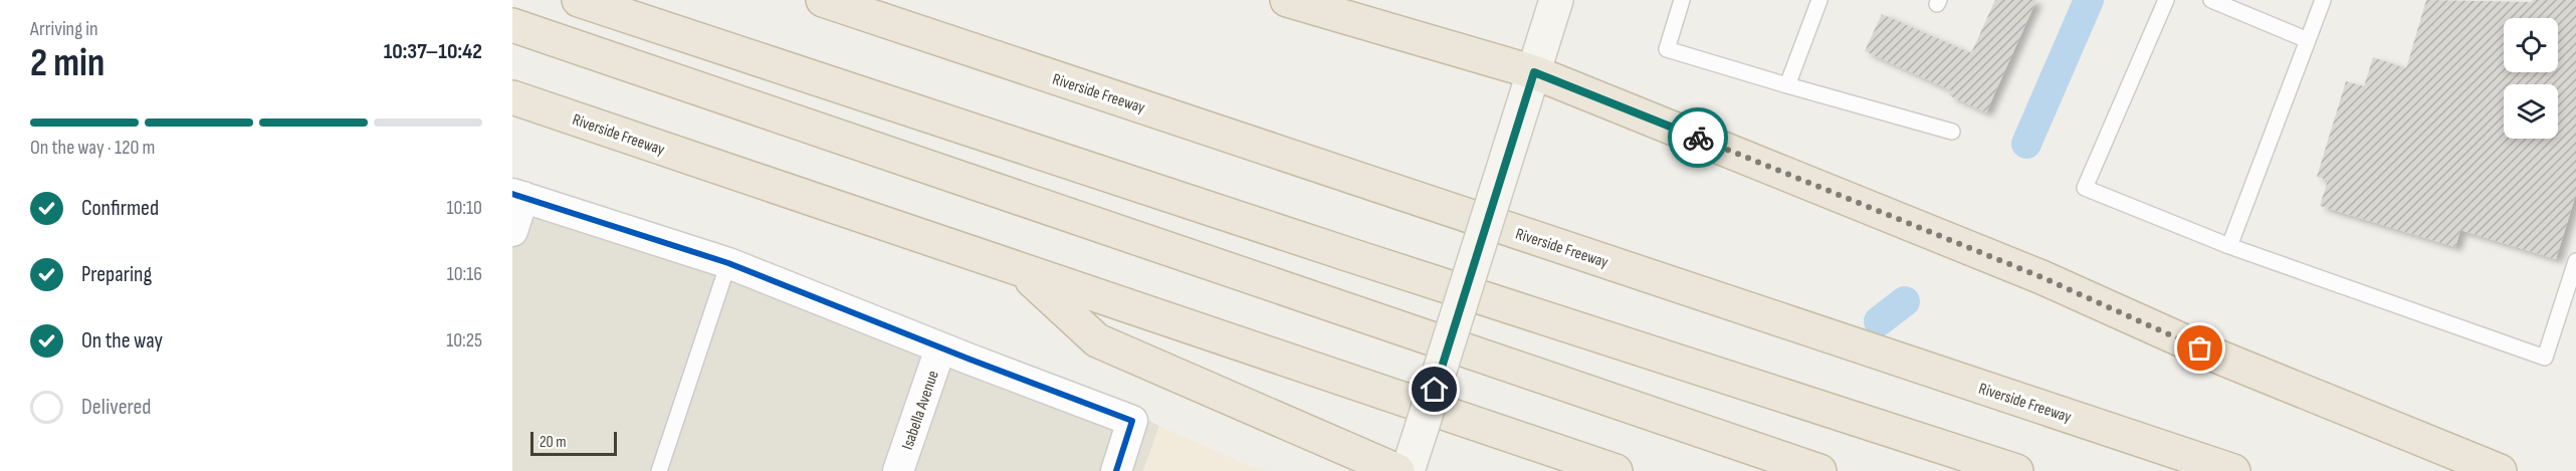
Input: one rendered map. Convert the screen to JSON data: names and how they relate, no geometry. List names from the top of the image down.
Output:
{
  "streets": {
    "highway": ["Riverside Freeway"],
    "street": ["Isabella Avenue"]
  },
  "scale_bar": "20 m",
  "page": {
    "heading": ["2 min", "Arriving in", "10:37–10:42"],
    "bar": "On the way · 120 m",
    "list": [
      ["Confirmed", "10:10"],
      ["Preparing", "10:16"],
      ["On the way", "10:25"],
      "Delivered"
    ],
    "scale": "20 m"
  }
}
